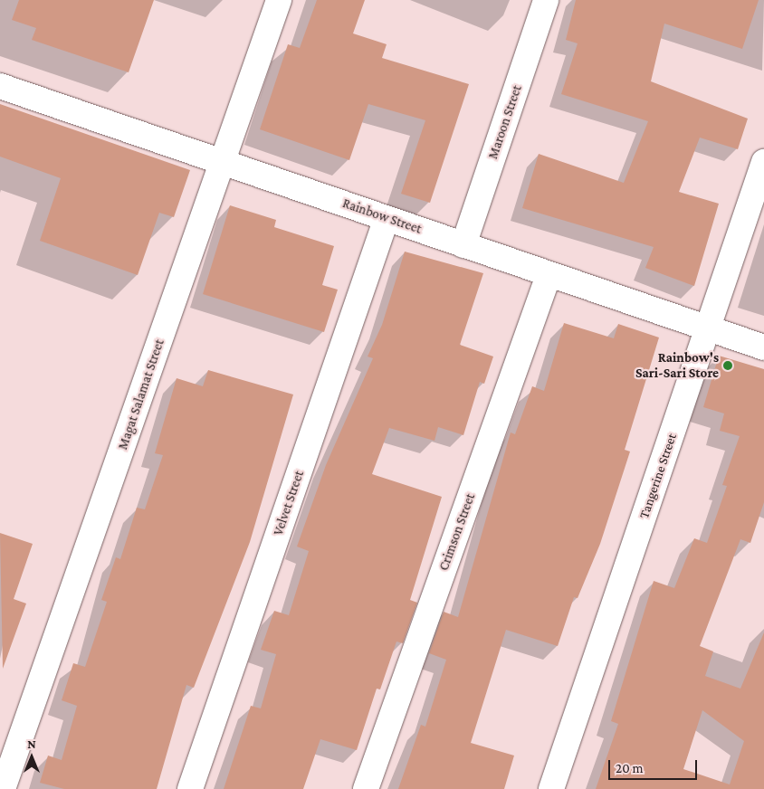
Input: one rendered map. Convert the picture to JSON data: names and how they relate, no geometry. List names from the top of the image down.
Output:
{
  "streets": {
    "street": [
      "Maroon Street",
      "Rainbow Street",
      "Magat Salamat Street",
      "Tangerine Street",
      "Velvet Street",
      "Crimson Street"
    ]
  },
  "crossings": [
    ["Maroon Street", "Rainbow Street"],
    ["Rainbow Street", "Magat Salamat Street"],
    ["Rainbow Street", "Tangerine Street"],
    ["Rainbow Street", "Velvet Street"],
    ["Rainbow Street", "Crimson Street"]
  ],
  "places": ["Rainbow's Sari-Sari Store"],
  "scale_bar": "20 m",
  "north": "top"
}
